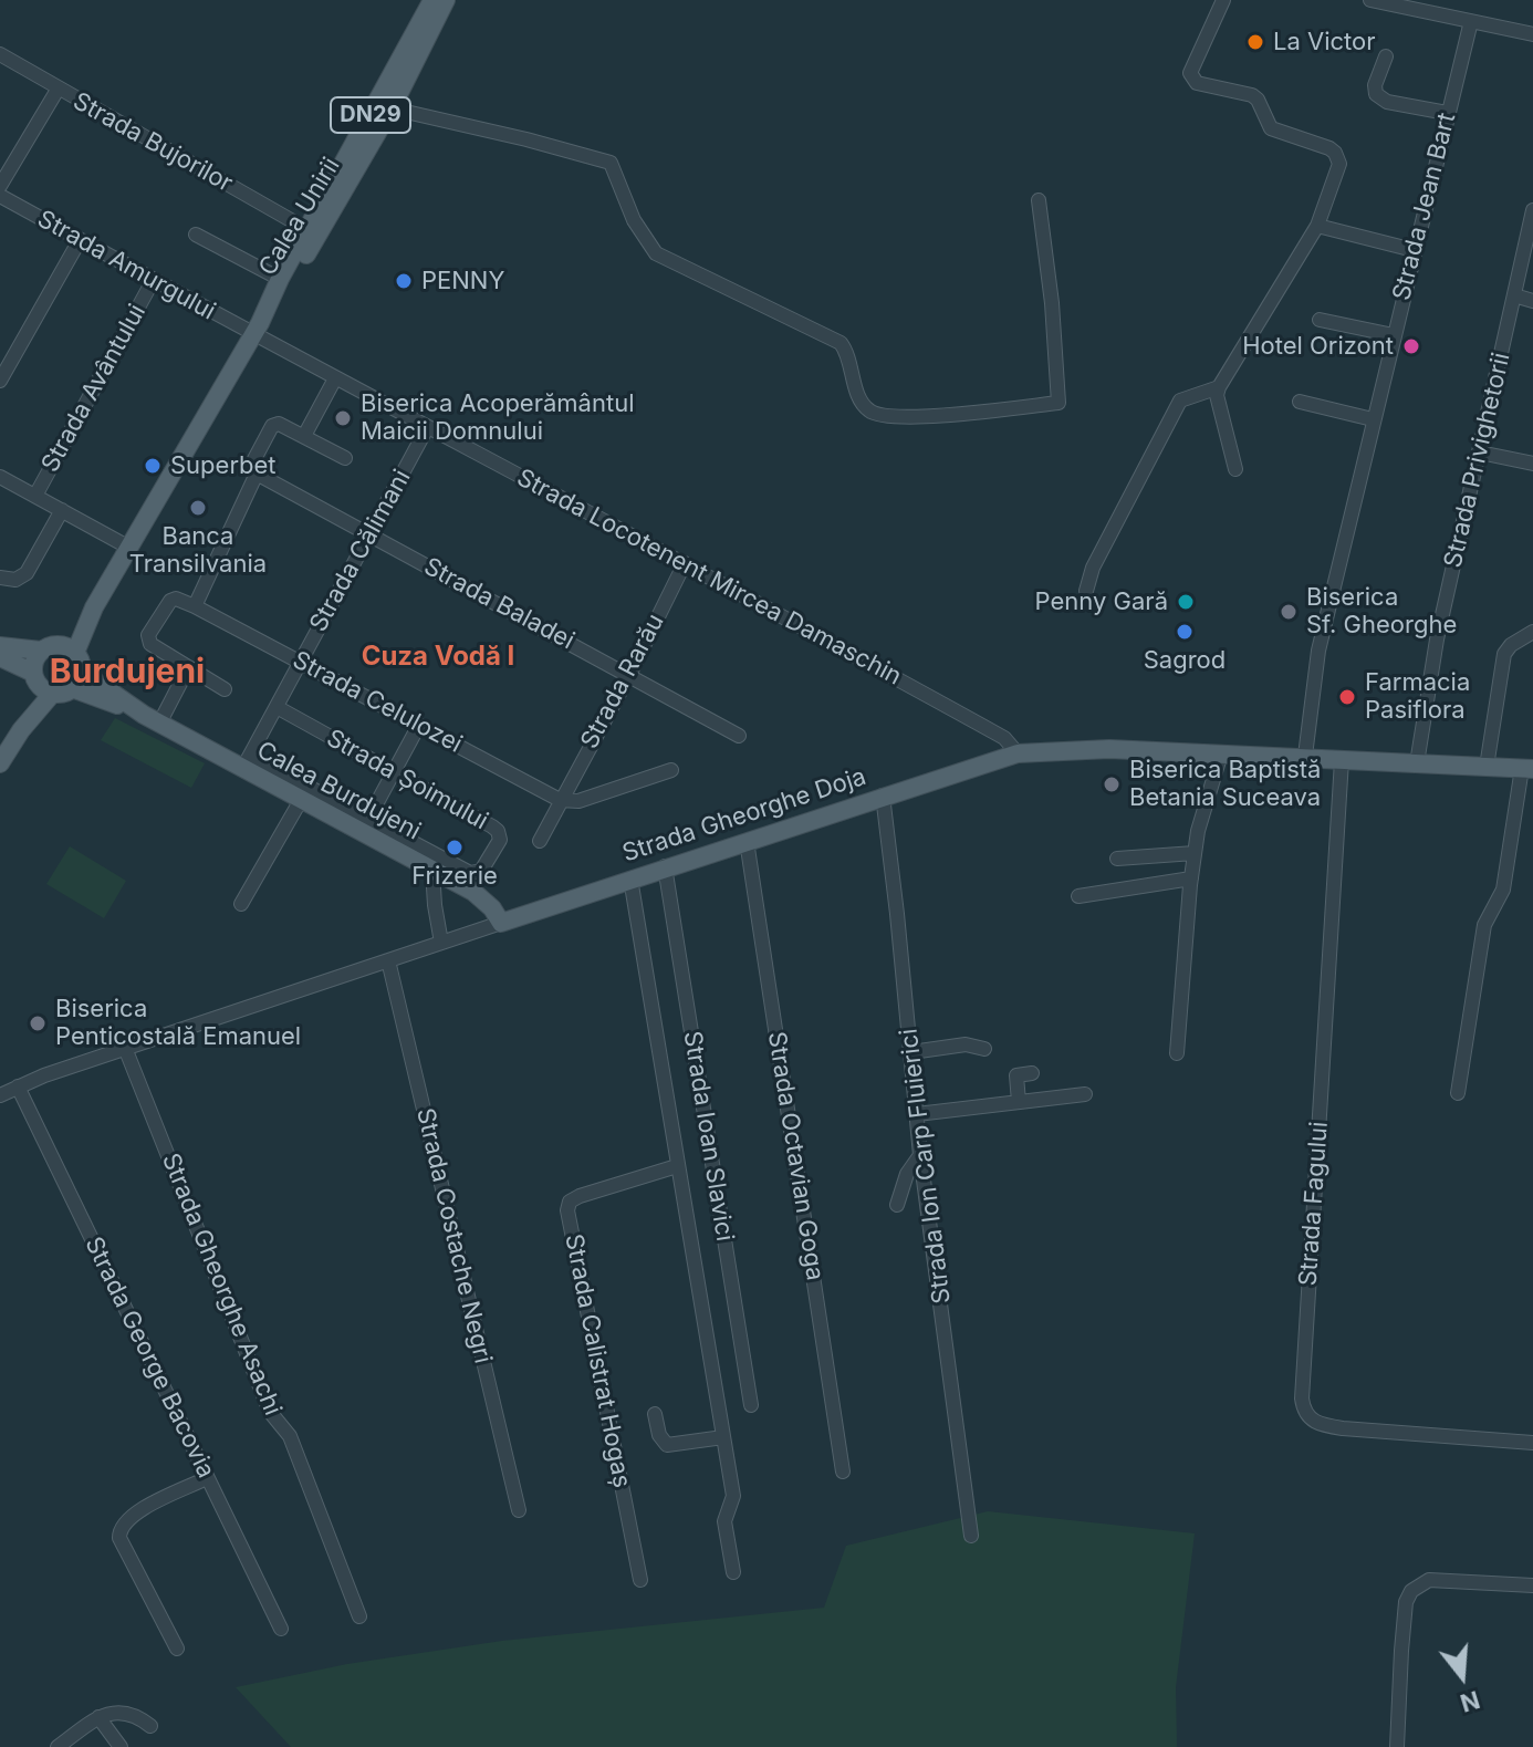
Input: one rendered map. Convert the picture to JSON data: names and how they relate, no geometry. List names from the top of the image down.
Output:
{
  "streets": {
    "main road": [
      "DN29",
      "Calea Unirii",
      "Calea Burdujeni",
      "Strada Gheorghe Doja"
    ],
    "street": [
      "Strada Bujorilor",
      "Strada Jean Bart",
      "Strada Amurgului",
      "Strada Avântului",
      "Strada Privighetorii",
      "Strada Călimani",
      "Strada Locotenent Mircea Damaschin",
      "Strada Baladei",
      "Strada Rarău",
      "Strada Celulozei",
      "Strada Șoimului",
      "Strada Ioan Slavici",
      "Strada Octavian Goga",
      "Strada Ion Carp Fluierici",
      "Strada Fagului",
      "Strada Costache Negri",
      "Strada Gheorghe Asachi",
      "Strada George Bacovia",
      "Strada Calistrat Hogaș"
    ]
  },
  "crossings": [
    ["DN29", "Calea Unirii"],
    ["DN29", "Calea Burdujeni"],
    ["Strada Bujorilor", "Calea Unirii"],
    ["Strada Jean Bart", "Strada Gheorghe Doja"],
    ["Calea Unirii", "Strada Amurgului"],
    ["Calea Unirii", "Strada Locotenent Mircea Damaschin"],
    ["Calea Unirii", "Calea Burdujeni"],
    ["Strada Amurgului", "Strada Avântului"],
    ["Strada Amurgului", "Strada Locotenent Mircea Damaschin"],
    ["Strada Privighetorii", "Strada Gheorghe Doja"],
    ["Strada Călimani", "Strada Locotenent Mircea Damaschin"],
    ["Strada Călimani", "Strada Baladei"],
    ["Strada Călimani", "Strada Celulozei"],
    ["Strada Călimani", "Strada Șoimului"],
    ["Strada Călimani", "Calea Burdujeni"],
    ["Strada Locotenent Mircea Damaschin", "Strada Rarău"],
    ["Strada Locotenent Mircea Damaschin", "Strada Gheorghe Doja"],
    ["Strada Baladei", "Strada Rarău"],
    ["Strada Rarău", "Strada Celulozei"],
    ["Calea Burdujeni", "Strada Gheorghe Doja"],
    ["Strada Gheorghe Doja", "Strada Ioan Slavici"],
    ["Strada Gheorghe Doja", "Strada Octavian Goga"],
    ["Strada Gheorghe Doja", "Strada Ion Carp Fluierici"],
    ["Strada Gheorghe Doja", "Strada Fagului"],
    ["Strada Gheorghe Doja", "Strada Costache Negri"],
    ["Strada Gheorghe Doja", "Strada Gheorghe Asachi"],
    ["Strada Gheorghe Doja", "Strada George Bacovia"]
  ],
  "districts": ["Cuza Vodă I", "Burdujeni"],
  "places": [
    "La Victor",
    "PENNY",
    "Hotel Orizont",
    "Biserica Acoperământul Maicii Domnului",
    "Superbet",
    "Banca Transilvania",
    "Penny Gară",
    "Biserica Sf. Gheorghe",
    "Sagrod",
    "Farmacia Pasiflora",
    "Biserica Baptistă Betania Suceava",
    "Frizerie",
    "Biserica Penticostală Emanuel"
  ],
  "north": "bottom"
}
